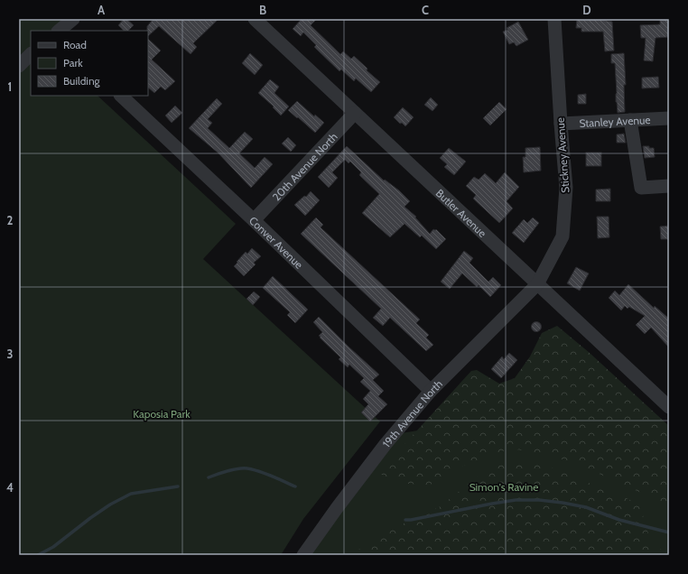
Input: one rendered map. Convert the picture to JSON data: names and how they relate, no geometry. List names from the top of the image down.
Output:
{
  "streets": {
    "street": [
      "Stanley Avenue",
      "Stickney Avenue",
      "20th Avenue North",
      "Butler Avenue",
      "Conver Avenue",
      "19th Avenue North"
    ]
  },
  "crossings": [
    ["Stanley Avenue", "Stickney Avenue"],
    ["Stickney Avenue", "Butler Avenue"],
    ["Stickney Avenue", "19th Avenue North"],
    ["20th Avenue North", "Butler Avenue"],
    ["20th Avenue North", "Conver Avenue"],
    ["Butler Avenue", "19th Avenue North"],
    ["Conver Avenue", "19th Avenue North"]
  ],
  "parks": ["Kaposia Park", "Simon's Ravine"],
  "legend": ["Road", "Park", "Building"],
  "grid": {
    "columns": [
      "A",
      "B",
      "C",
      "D"
    ],
    "rows": [
      "1",
      "2",
      "3",
      "4"
    ]
  }
}
